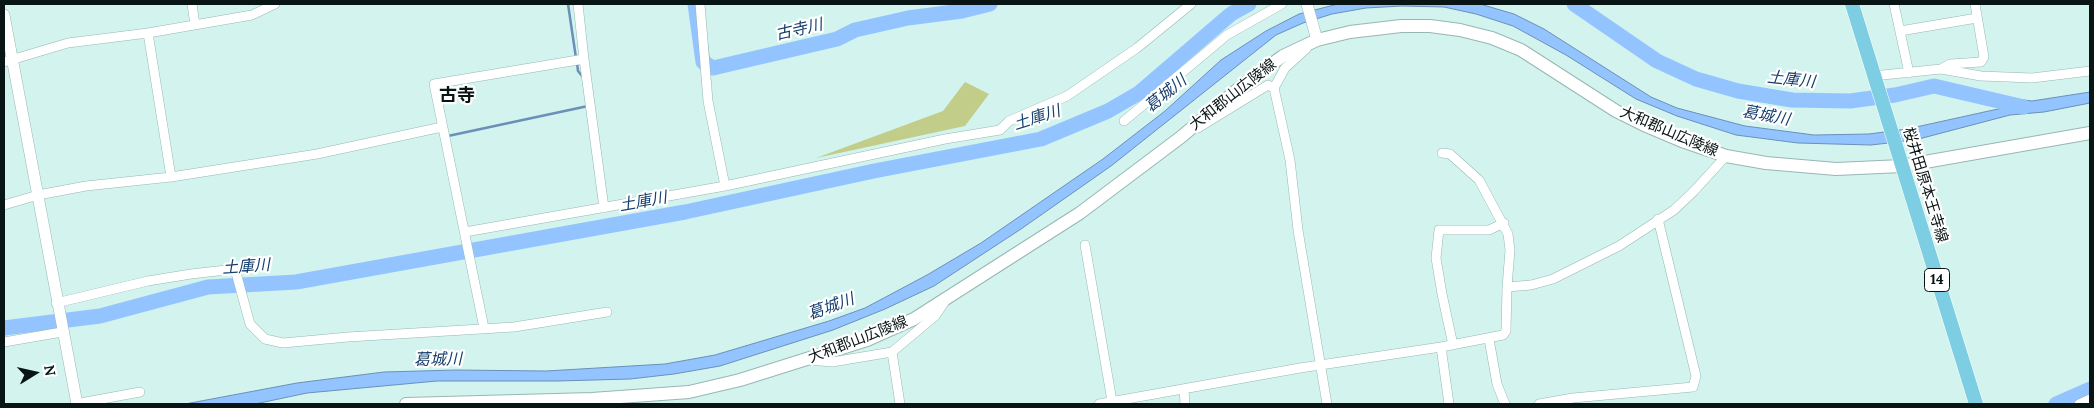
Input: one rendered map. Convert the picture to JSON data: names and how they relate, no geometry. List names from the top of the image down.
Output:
{
  "streets": {
    "main road": ["大和郡山広陵線", "桜井田原本王寺線", "14"]
  },
  "crossings": [
    ["大和郡山広陵線", "桜井田原本王寺線"]
  ],
  "districts": ["古寺"],
  "water": ["古寺川", "土庫川", "葛城川"],
  "north": "right"
}
